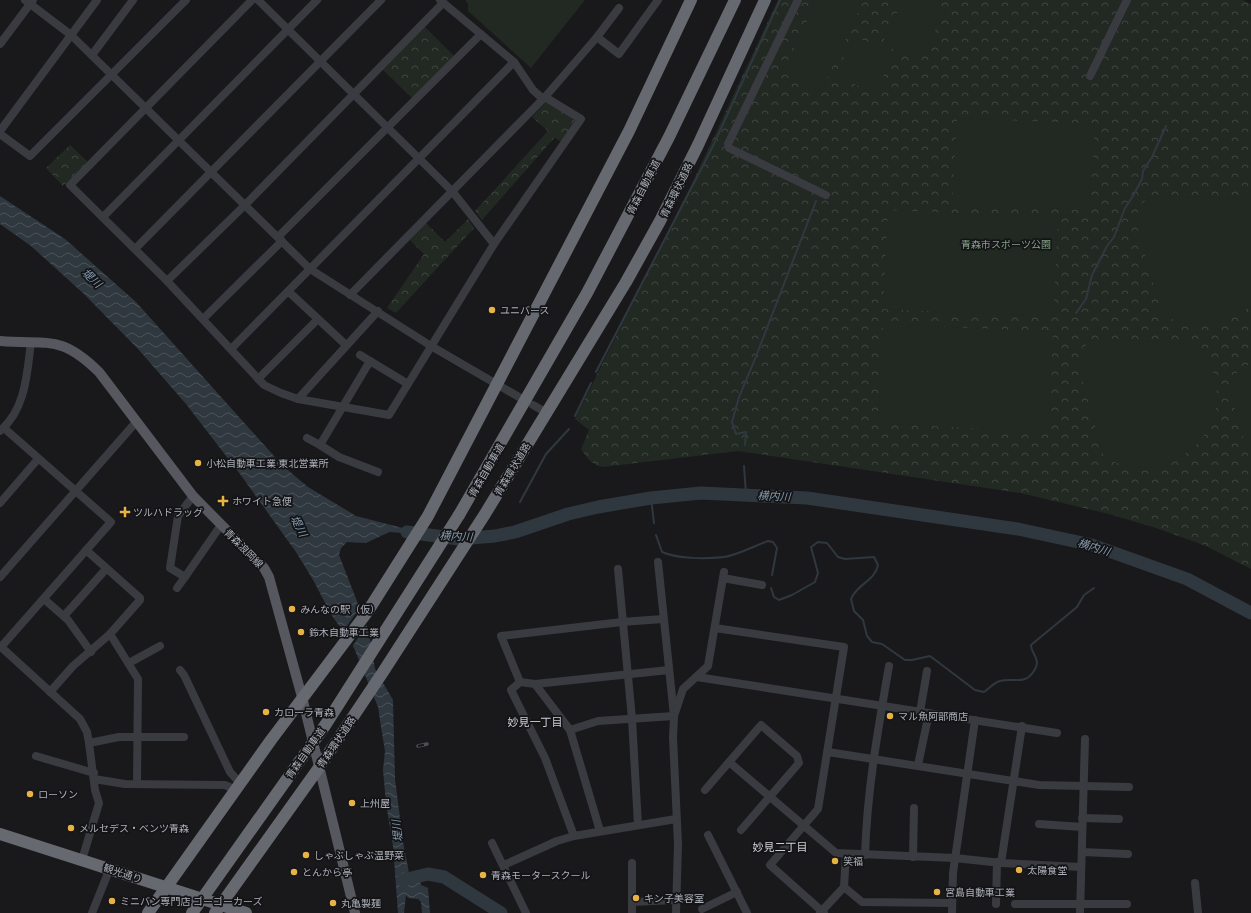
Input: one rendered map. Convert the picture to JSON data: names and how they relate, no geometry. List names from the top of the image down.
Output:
{
  "streets": {
    "highway": ["青森自動車道", "青森環状道路", "観光通り"],
    "main road": ["青森浪岡線"]
  },
  "crossings": [
    ["青森環状道路", "青森浪岡線"],
    ["青森環状道路", "観光通り"]
  ],
  "districts": ["妙見一丁目", "妙見二丁目"],
  "water": ["堤川", "横内川"],
  "parks": ["青森市スポーツ公園"],
  "places": {
    "other": [
      "ユニバース",
      "小松自動車工業 東北営業所",
      "みんなの駅（仮）",
      "鈴木自動車工業",
      "カローラ青森",
      "マル魚阿部商店",
      "ローソン",
      "上州屋",
      "メルセデス・ベンツ青森",
      "しゃぶしゃぶ温野菜",
      "笑福",
      "太陽食堂",
      "とんから亭",
      "青森モータースクール",
      "宮島自動車工業",
      "キン子美容室",
      "ミニバン専門店 ゴーゴーカーズ",
      "丸亀製麺"
    ],
    "health": ["ホワイト急便", "ツルハドラッグ"]
  }
}
